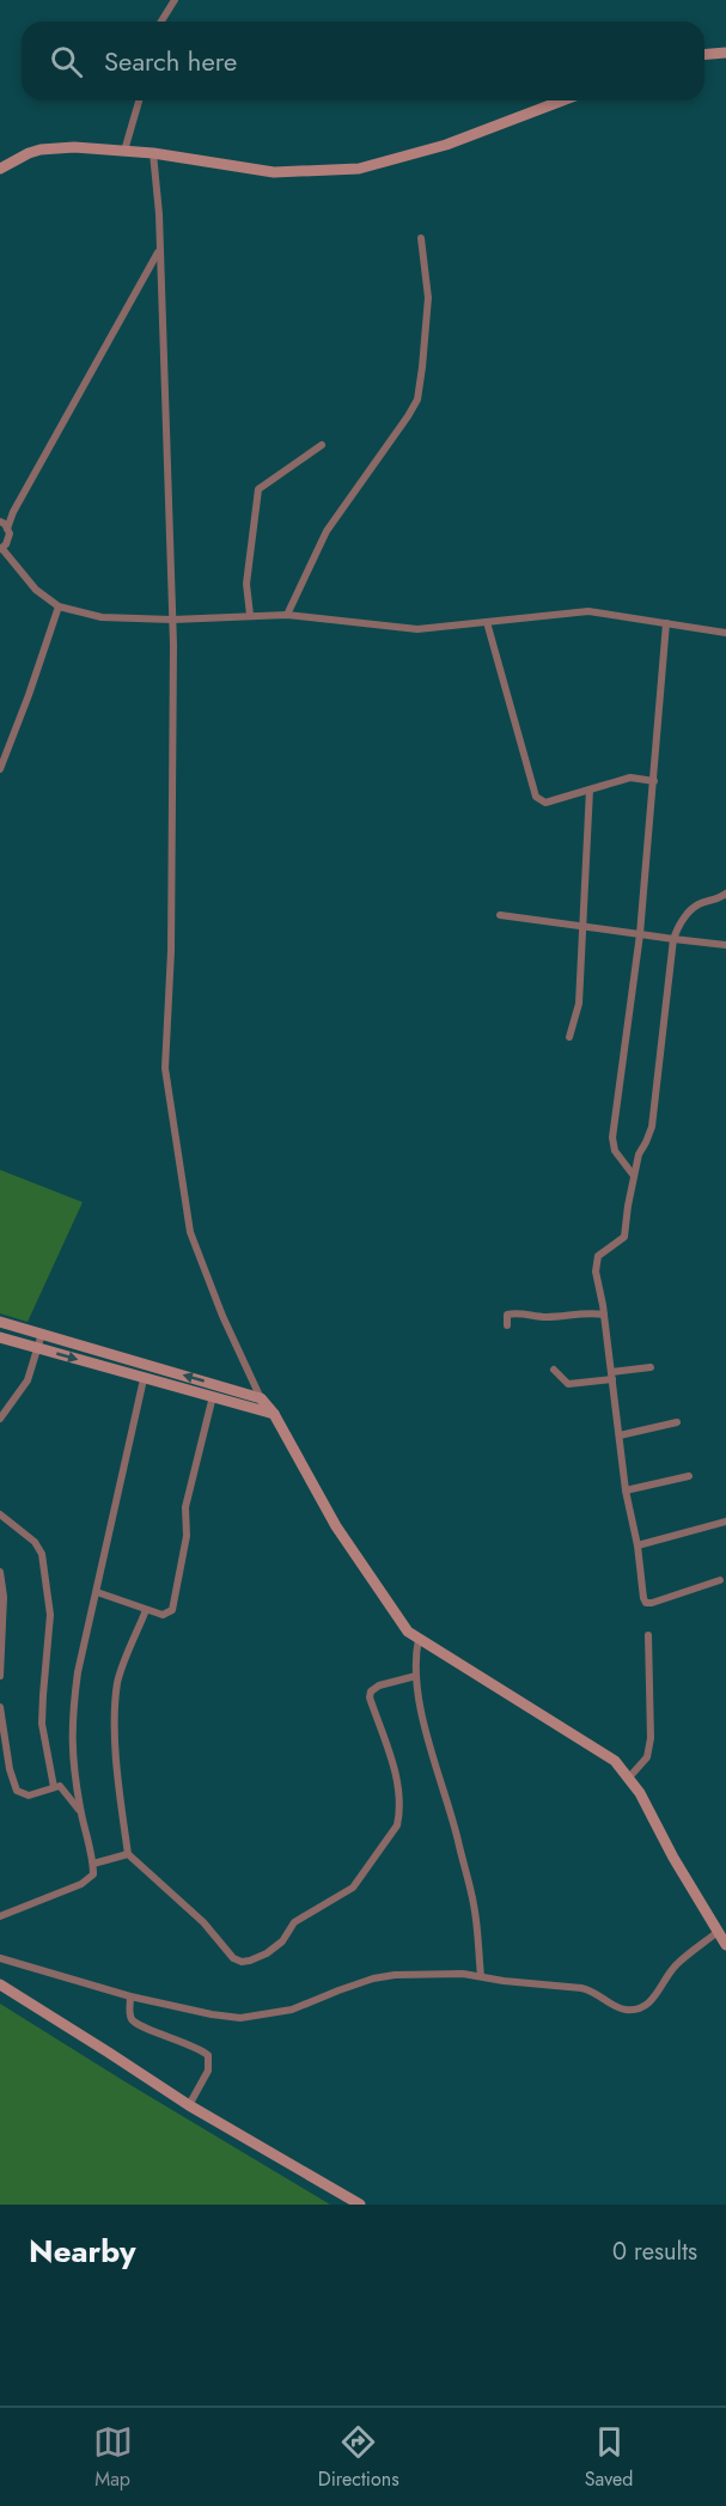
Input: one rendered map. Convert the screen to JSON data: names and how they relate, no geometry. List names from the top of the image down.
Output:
{
  "page": {
    "search": "Search here",
    "heading": ["Nearby", "0 results"],
    "nav": ["Map", "Directions", "Saved"]
  }
}
